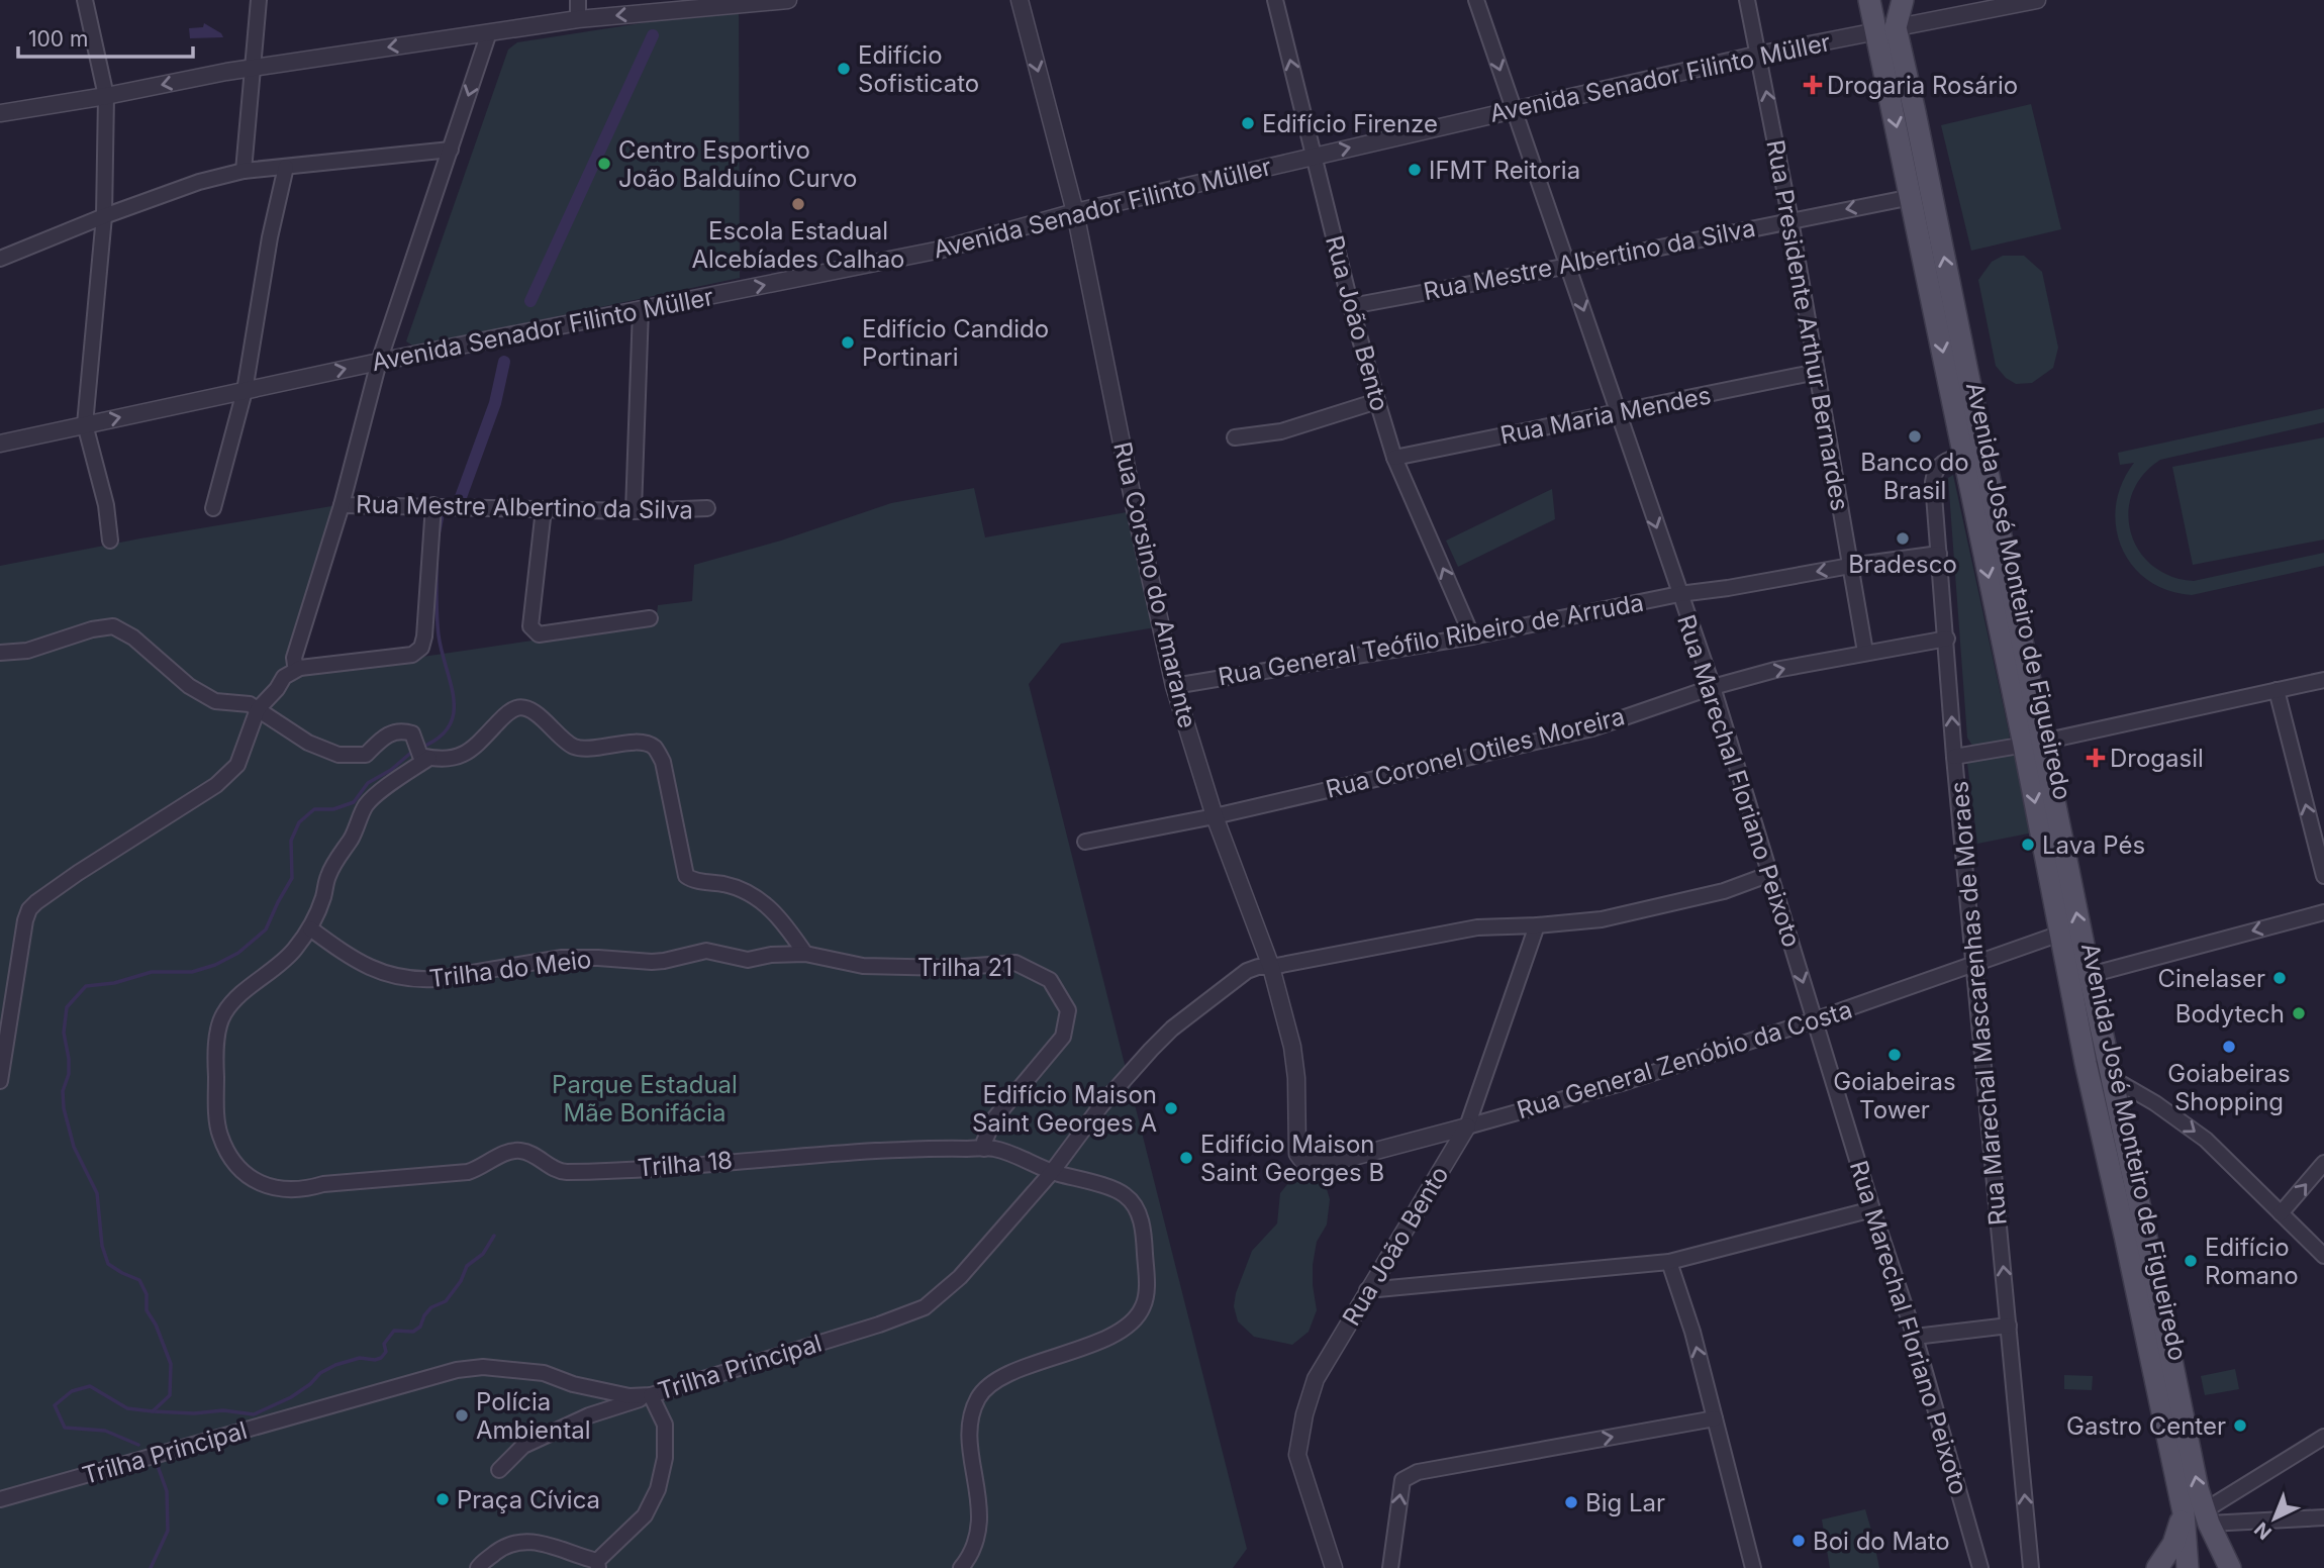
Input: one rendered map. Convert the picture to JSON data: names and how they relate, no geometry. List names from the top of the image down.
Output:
{
  "streets": {
    "main road": ["Avenida José Monteiro de Figueiredo"],
    "street": [
      "Avenida Senador Filinto Müller",
      "Rua Mestre Albertino da Silva",
      "Rua João Bento",
      "Rua Presidente Arthur Bernardes",
      "Rua Maria Mendes",
      "Rua Corsino do Amarante",
      "Rua General Teófilo Ribeiro de Arruda",
      "Rua Coronel Otiles Moreira",
      "Rua Marechal Floriano Peixoto",
      "Trilha 21",
      "Trilha do Meio",
      "Rua Marechal Mascarenhas de Moraes",
      "Rua General Zenóbio da Costa",
      "Trilha 18",
      "Trilha Principal"
    ]
  },
  "crossings": [
    ["Avenida Senador Filinto Müller", "Rua João Bento"],
    ["Avenida Senador Filinto Müller", "Rua Presidente Arthur Bernardes"],
    ["Avenida Senador Filinto Müller", "Rua Corsino do Amarante"],
    ["Avenida Senador Filinto Müller", "Avenida José Monteiro de Figueiredo"],
    ["Avenida Senador Filinto Müller", "Rua Marechal Floriano Peixoto"],
    ["Rua Mestre Albertino da Silva", "Rua João Bento"],
    ["Rua Mestre Albertino da Silva", "Rua Presidente Arthur Bernardes"],
    ["Rua Mestre Albertino da Silva", "Avenida José Monteiro de Figueiredo"],
    ["Rua Mestre Albertino da Silva", "Rua Marechal Floriano Peixoto"],
    ["Rua João Bento", "Rua Maria Mendes"],
    ["Rua João Bento", "Rua General Teófilo Ribeiro de Arruda"],
    ["Rua João Bento", "Rua General Zenóbio da Costa"],
    ["Rua João Bento", "Trilha Principal"],
    ["Rua Presidente Arthur Bernardes", "Rua Maria Mendes"],
    ["Rua Presidente Arthur Bernardes", "Rua General Teófilo Ribeiro de Arruda"],
    ["Rua Presidente Arthur Bernardes", "Rua Coronel Otiles Moreira"],
    ["Rua Maria Mendes", "Rua Marechal Floriano Peixoto"],
    ["Rua Corsino do Amarante", "Rua General Teófilo Ribeiro de Arruda"],
    ["Rua Corsino do Amarante", "Rua Coronel Otiles Moreira"],
    ["Rua Corsino do Amarante", "Rua General Zenóbio da Costa"],
    ["Rua Corsino do Amarante", "Trilha Principal"],
    ["Avenida José Monteiro de Figueiredo", "Rua Marechal Mascarenhas de Moraes"],
    ["Avenida José Monteiro de Figueiredo", "Rua General Zenóbio da Costa"],
    ["Rua General Teófilo Ribeiro de Arruda", "Rua Marechal Floriano Peixoto"],
    ["Rua General Teófilo Ribeiro de Arruda", "Rua Marechal Mascarenhas de Moraes"],
    ["Rua Coronel Otiles Moreira", "Rua Marechal Floriano Peixoto"],
    ["Rua Coronel Otiles Moreira", "Rua Marechal Mascarenhas de Moraes"],
    ["Rua Marechal Floriano Peixoto", "Rua General Zenóbio da Costa"],
    ["Rua Marechal Floriano Peixoto", "Trilha Principal"],
    ["Trilha 21", "Trilha do Meio"],
    ["Trilha 21", "Trilha 18"],
    ["Trilha do Meio", "Trilha 18"],
    ["Rua Marechal Mascarenhas de Moraes", "Rua General Zenóbio da Costa"],
    ["Trilha 18", "Trilha Principal"]
  ],
  "one_way": ["Avenida Senador Filinto Müller", "Rua Marechal Floriano Peixoto", "Rua Marechal Mascarenhas de Moraes"],
  "parks": ["Parque Estadual Mãe Bonifácia"],
  "places": {
    "other": [
      "Edifício Sofisticato",
      "Edifício Firenze",
      "Centro Esportivo João Balduíno Curvo",
      "IFMT Reitoria",
      "Escola Estadual Alcebíades Calhao",
      "Edifício Candido Portinari",
      "Banco do Brasil",
      "Bradesco",
      "Lava Pés",
      "Cinelaser",
      "Bodytech",
      "Goiabeiras Shopping",
      "Goiabeiras Tower",
      "Edifício Maison Saint Georges A",
      "Edifício Maison Saint Georges B",
      "Edifício Romano",
      "Polícia Ambiental",
      "Gastro Center",
      "Praça Cívica",
      "Big Lar",
      "Boi do Mato"
    ],
    "health": ["Drogaria Rosário", "Drogasil"]
  },
  "scale_bar": "100 m",
  "north": "bottom left"
}
